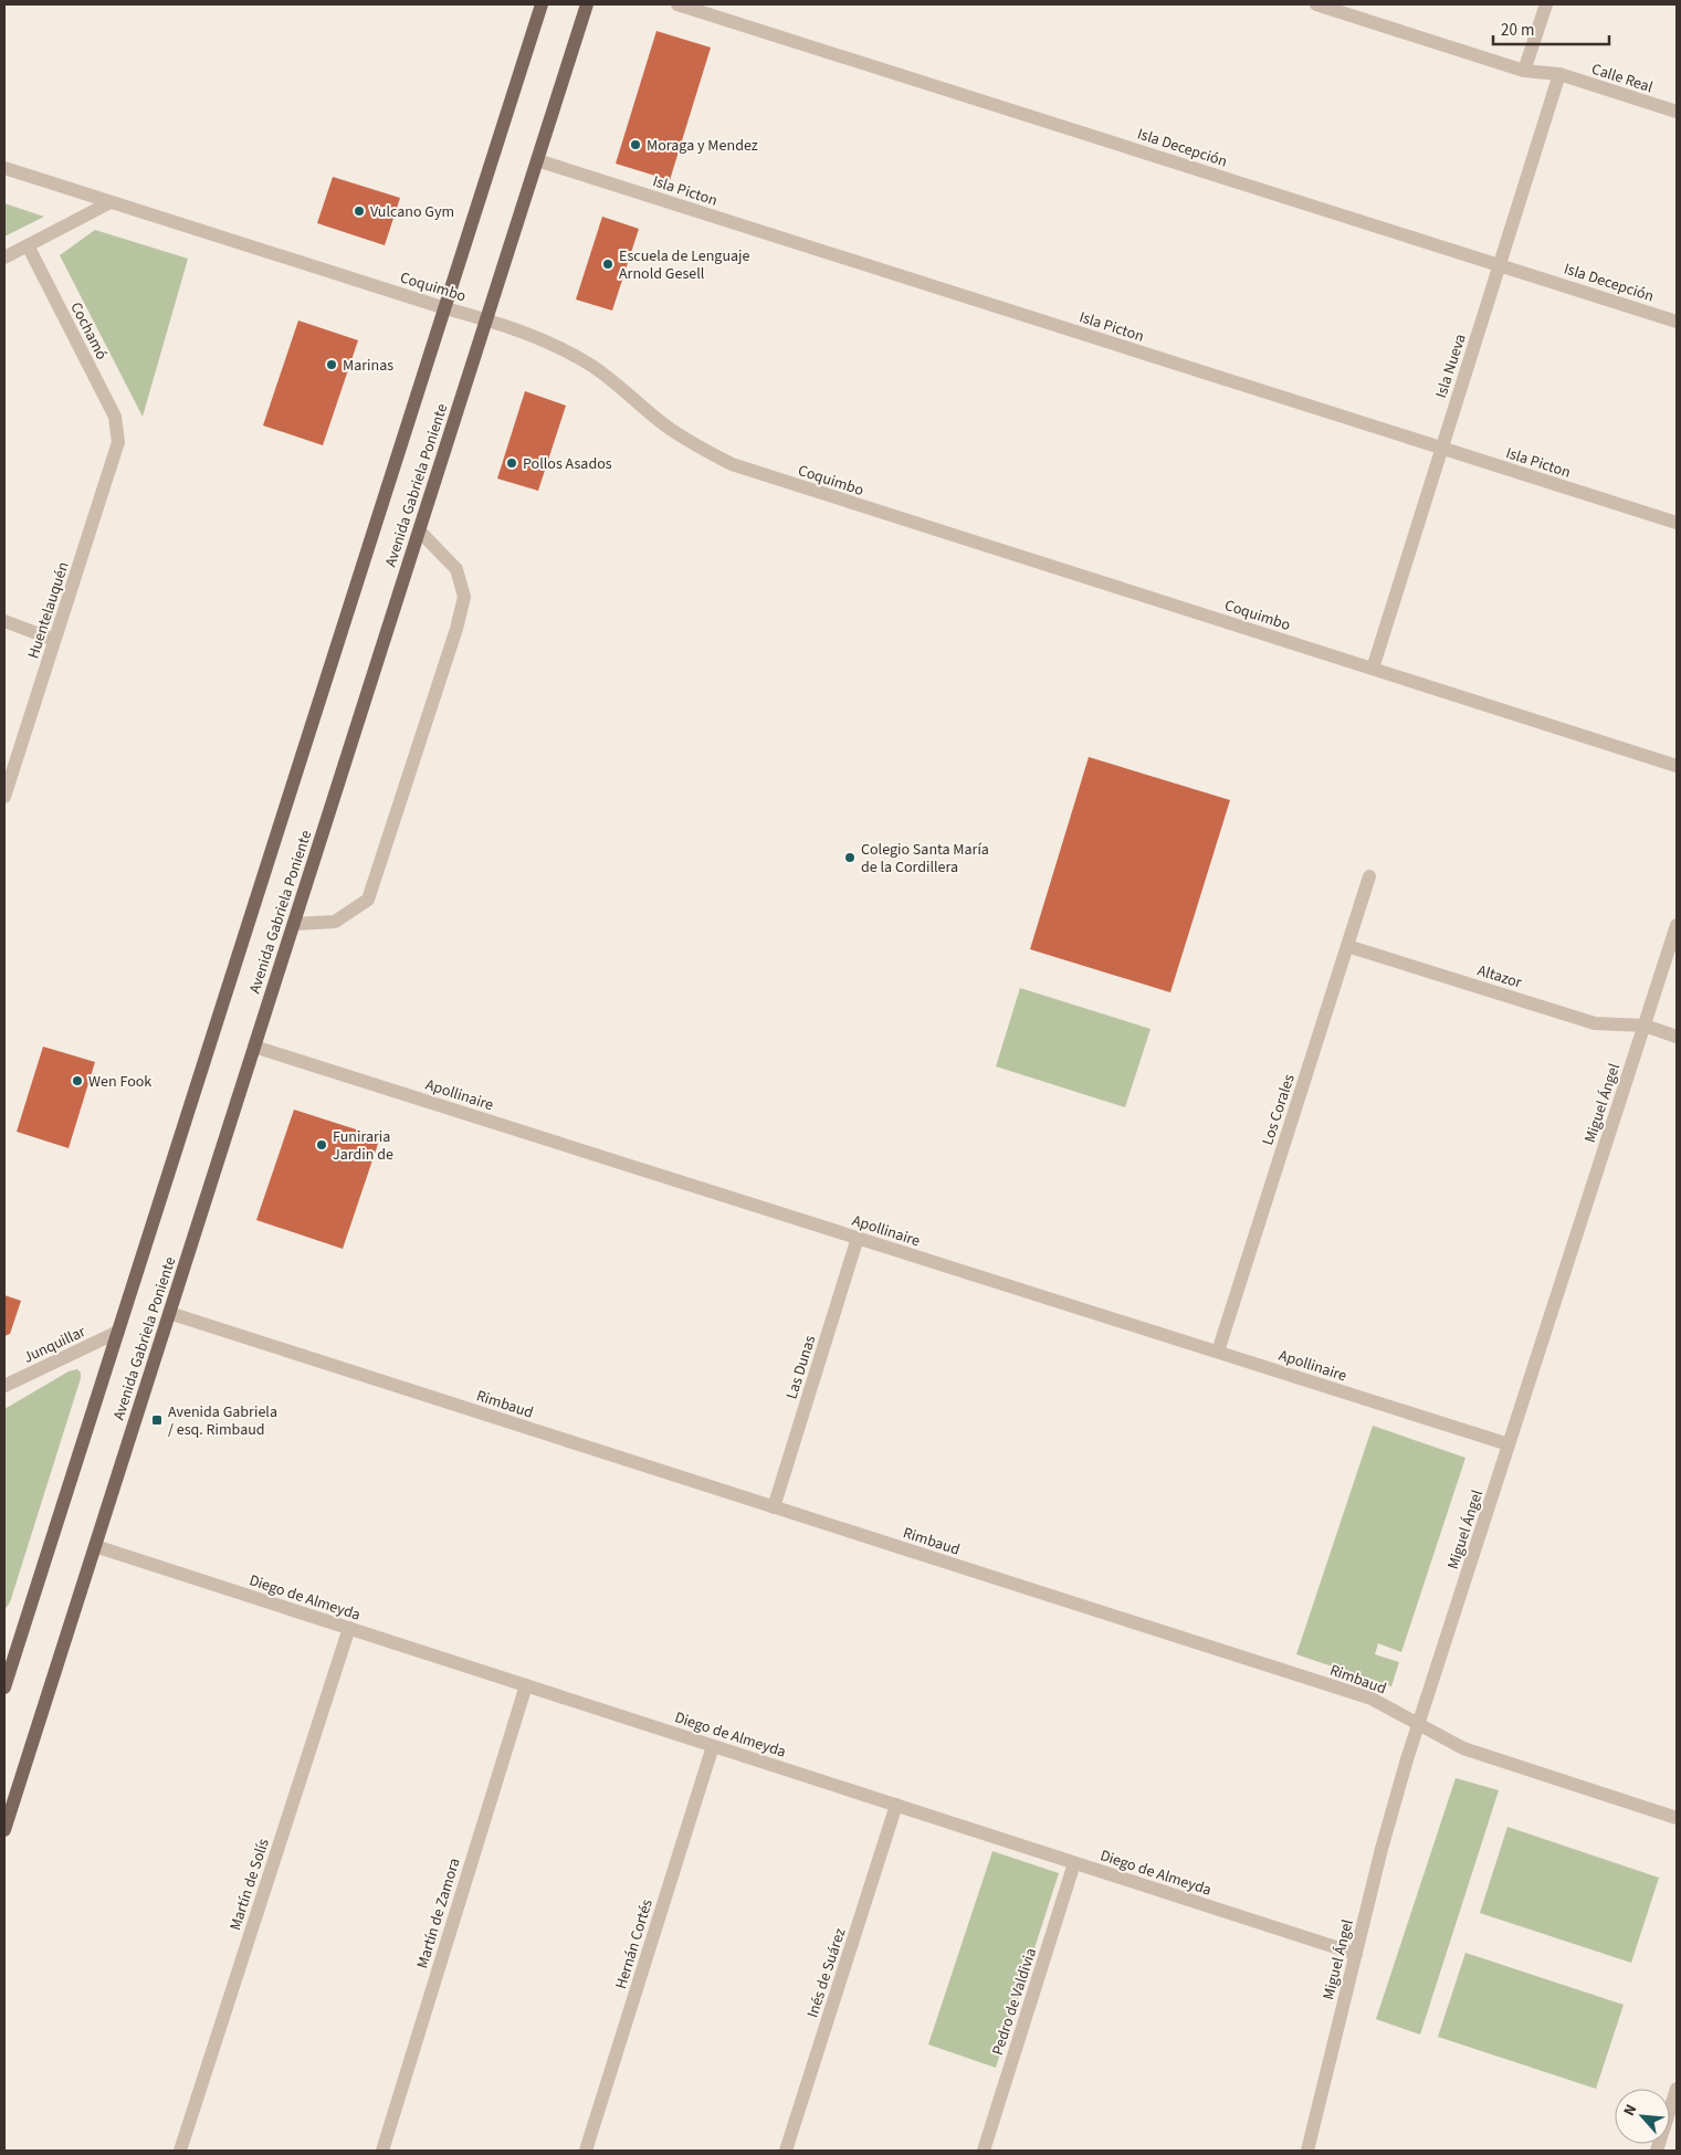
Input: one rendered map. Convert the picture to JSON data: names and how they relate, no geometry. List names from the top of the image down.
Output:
{
  "streets": {
    "main road": ["Avenida Gabriela Poniente"],
    "street": [
      "Calle Real",
      "Isla Decepción",
      "Isla Picton",
      "Coquimbo",
      "Cochamó",
      "Isla Nueva",
      "Huentelauquén",
      "Altazor",
      "Apollinaire",
      "Miguel Ángel",
      "Los Corales",
      "Junquillar",
      "Las Dunas",
      "Rimbaud",
      "Diego de Almeyda",
      "Martín de Solís",
      "Martín de Zamora",
      "Hernán Cortés",
      "Inés de Suárez",
      "Pedro de Valdivia"
    ]
  },
  "crossings": [
    ["Calle Real", "Isla Nueva"],
    ["Isla Decepción", "Isla Nueva"],
    ["Isla Picton", "Isla Nueva"],
    ["Isla Picton", "Avenida Gabriela Poniente"],
    ["Coquimbo", "Isla Nueva"],
    ["Coquimbo", "Avenida Gabriela Poniente"],
    ["Cochamó", "Huentelauquén"],
    ["Avenida Gabriela Poniente", "Apollinaire"],
    ["Avenida Gabriela Poniente", "Junquillar"],
    ["Avenida Gabriela Poniente", "Rimbaud"],
    ["Avenida Gabriela Poniente", "Diego de Almeyda"],
    ["Altazor", "Miguel Ángel"],
    ["Altazor", "Los Corales"],
    ["Apollinaire", "Miguel Ángel"],
    ["Apollinaire", "Los Corales"],
    ["Apollinaire", "Las Dunas"],
    ["Miguel Ángel", "Rimbaud"],
    ["Miguel Ángel", "Diego de Almeyda"],
    ["Las Dunas", "Rimbaud"],
    ["Diego de Almeyda", "Martín de Solís"],
    ["Diego de Almeyda", "Martín de Zamora"],
    ["Diego de Almeyda", "Hernán Cortés"],
    ["Diego de Almeyda", "Inés de Suárez"],
    ["Diego de Almeyda", "Pedro de Valdivia"]
  ],
  "places": {
    "other": [
      "Moraga y Mendez",
      "Vulcano Gym",
      "Escuela de Lenguaje Arnold Gesell",
      "Marinas",
      "Pollos Asados",
      "Colegio Santa María de la Cordillera",
      "Wen Fook",
      "Funiraria Jardin de"
    ],
    "transit": ["Avenida Gabriela / esq. Rimbaud"]
  },
  "scale_bar": "20 m",
  "north": "top left"
}
